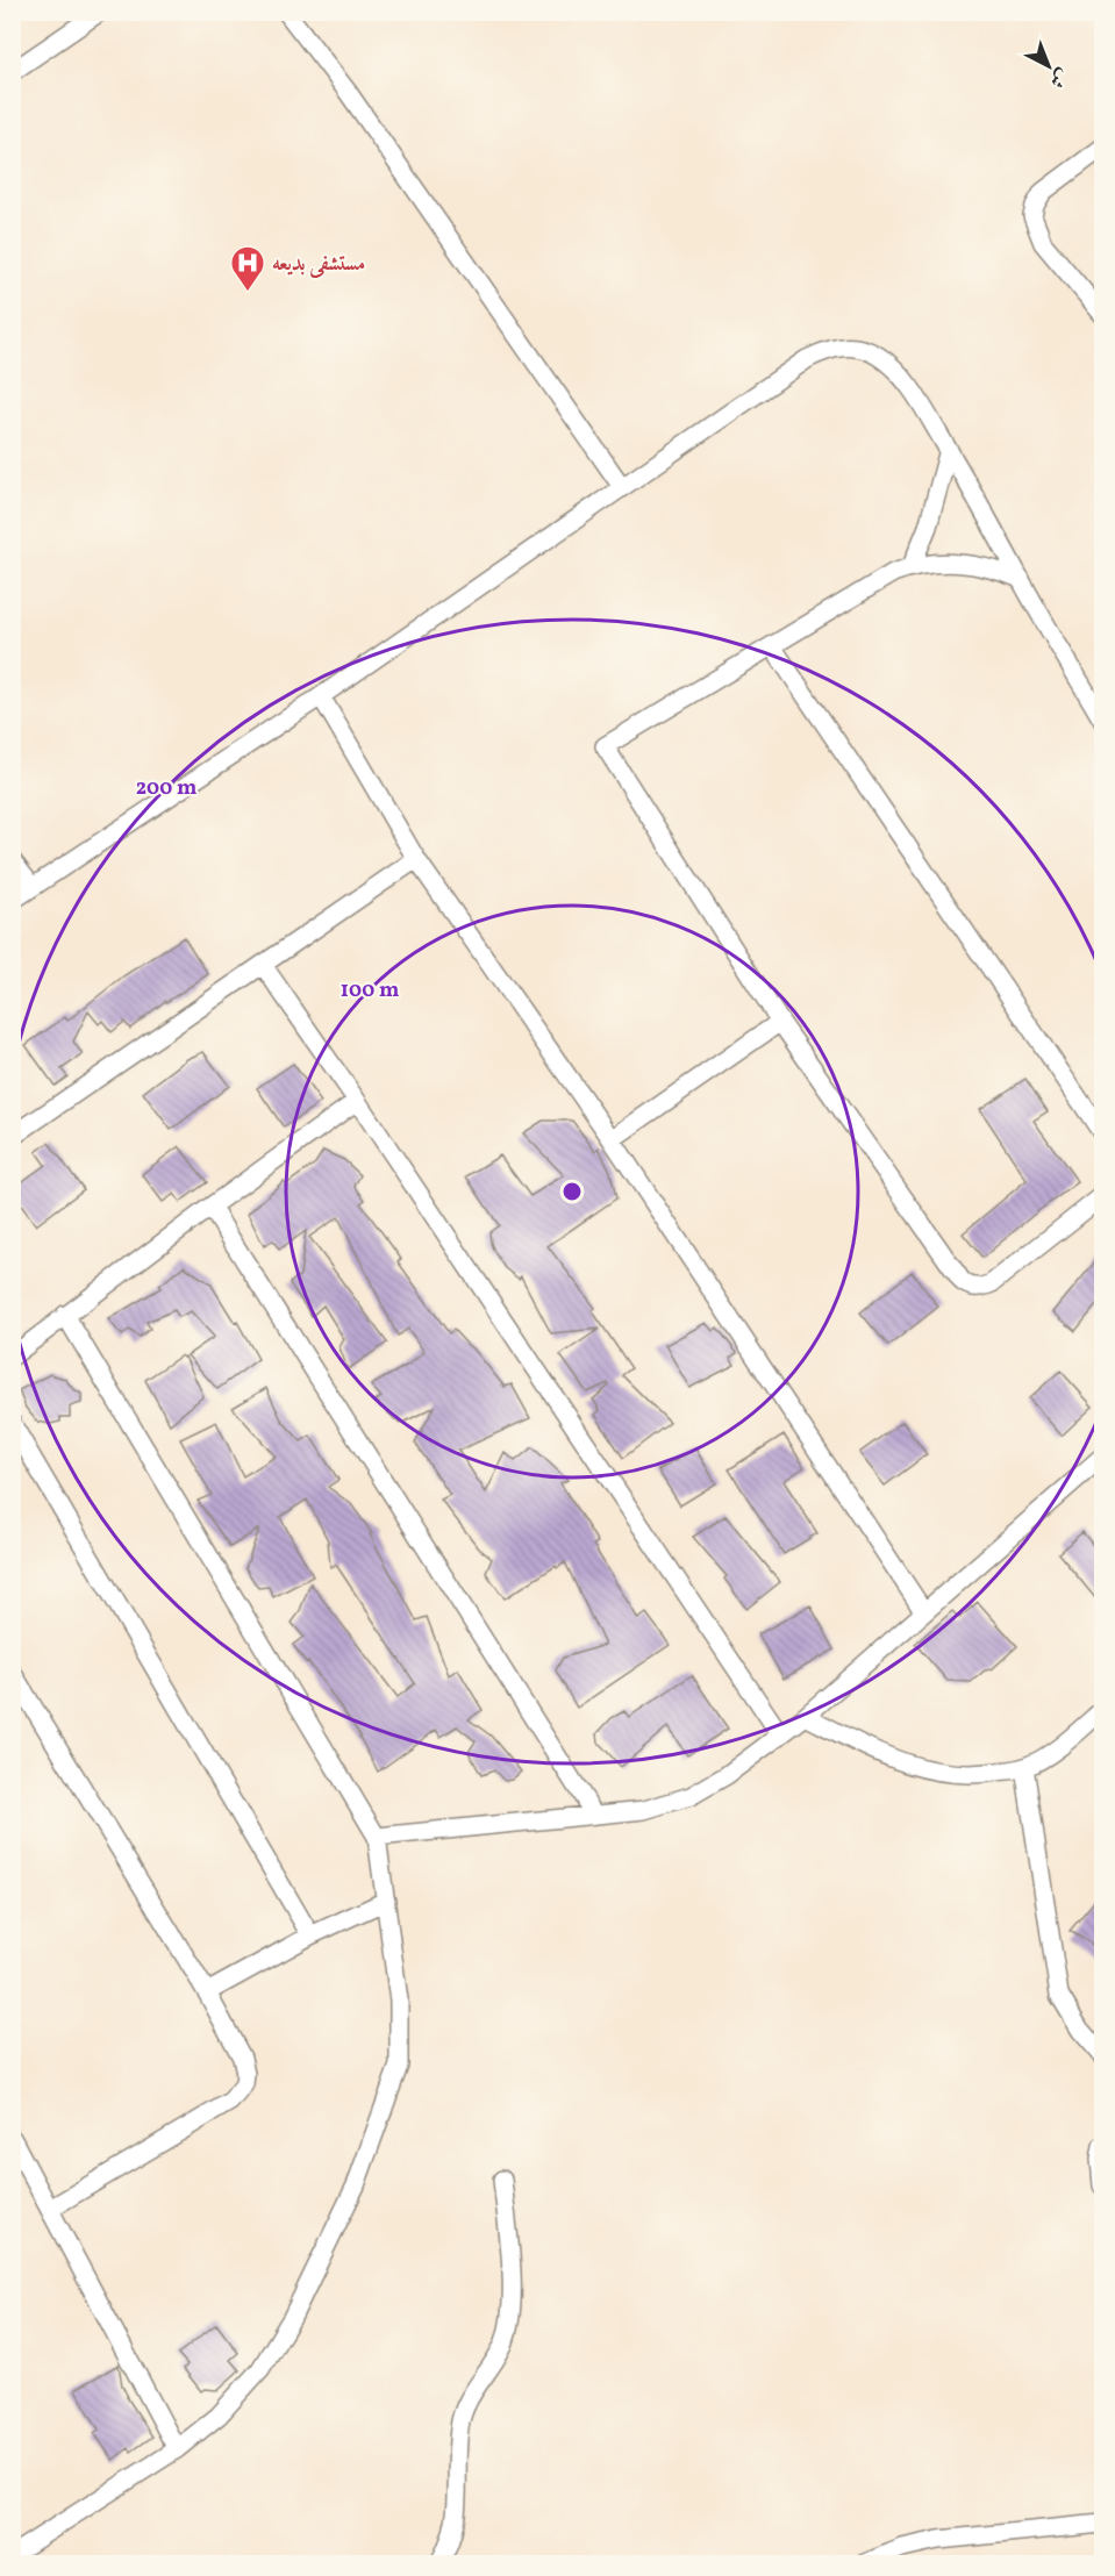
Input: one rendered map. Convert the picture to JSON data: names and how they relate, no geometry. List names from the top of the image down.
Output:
{
  "places": {
    "hospital": ["مستشفى بديعه"]
  },
  "north": "bottom right",
  "rings": ["200 m", "100 m"]
}
